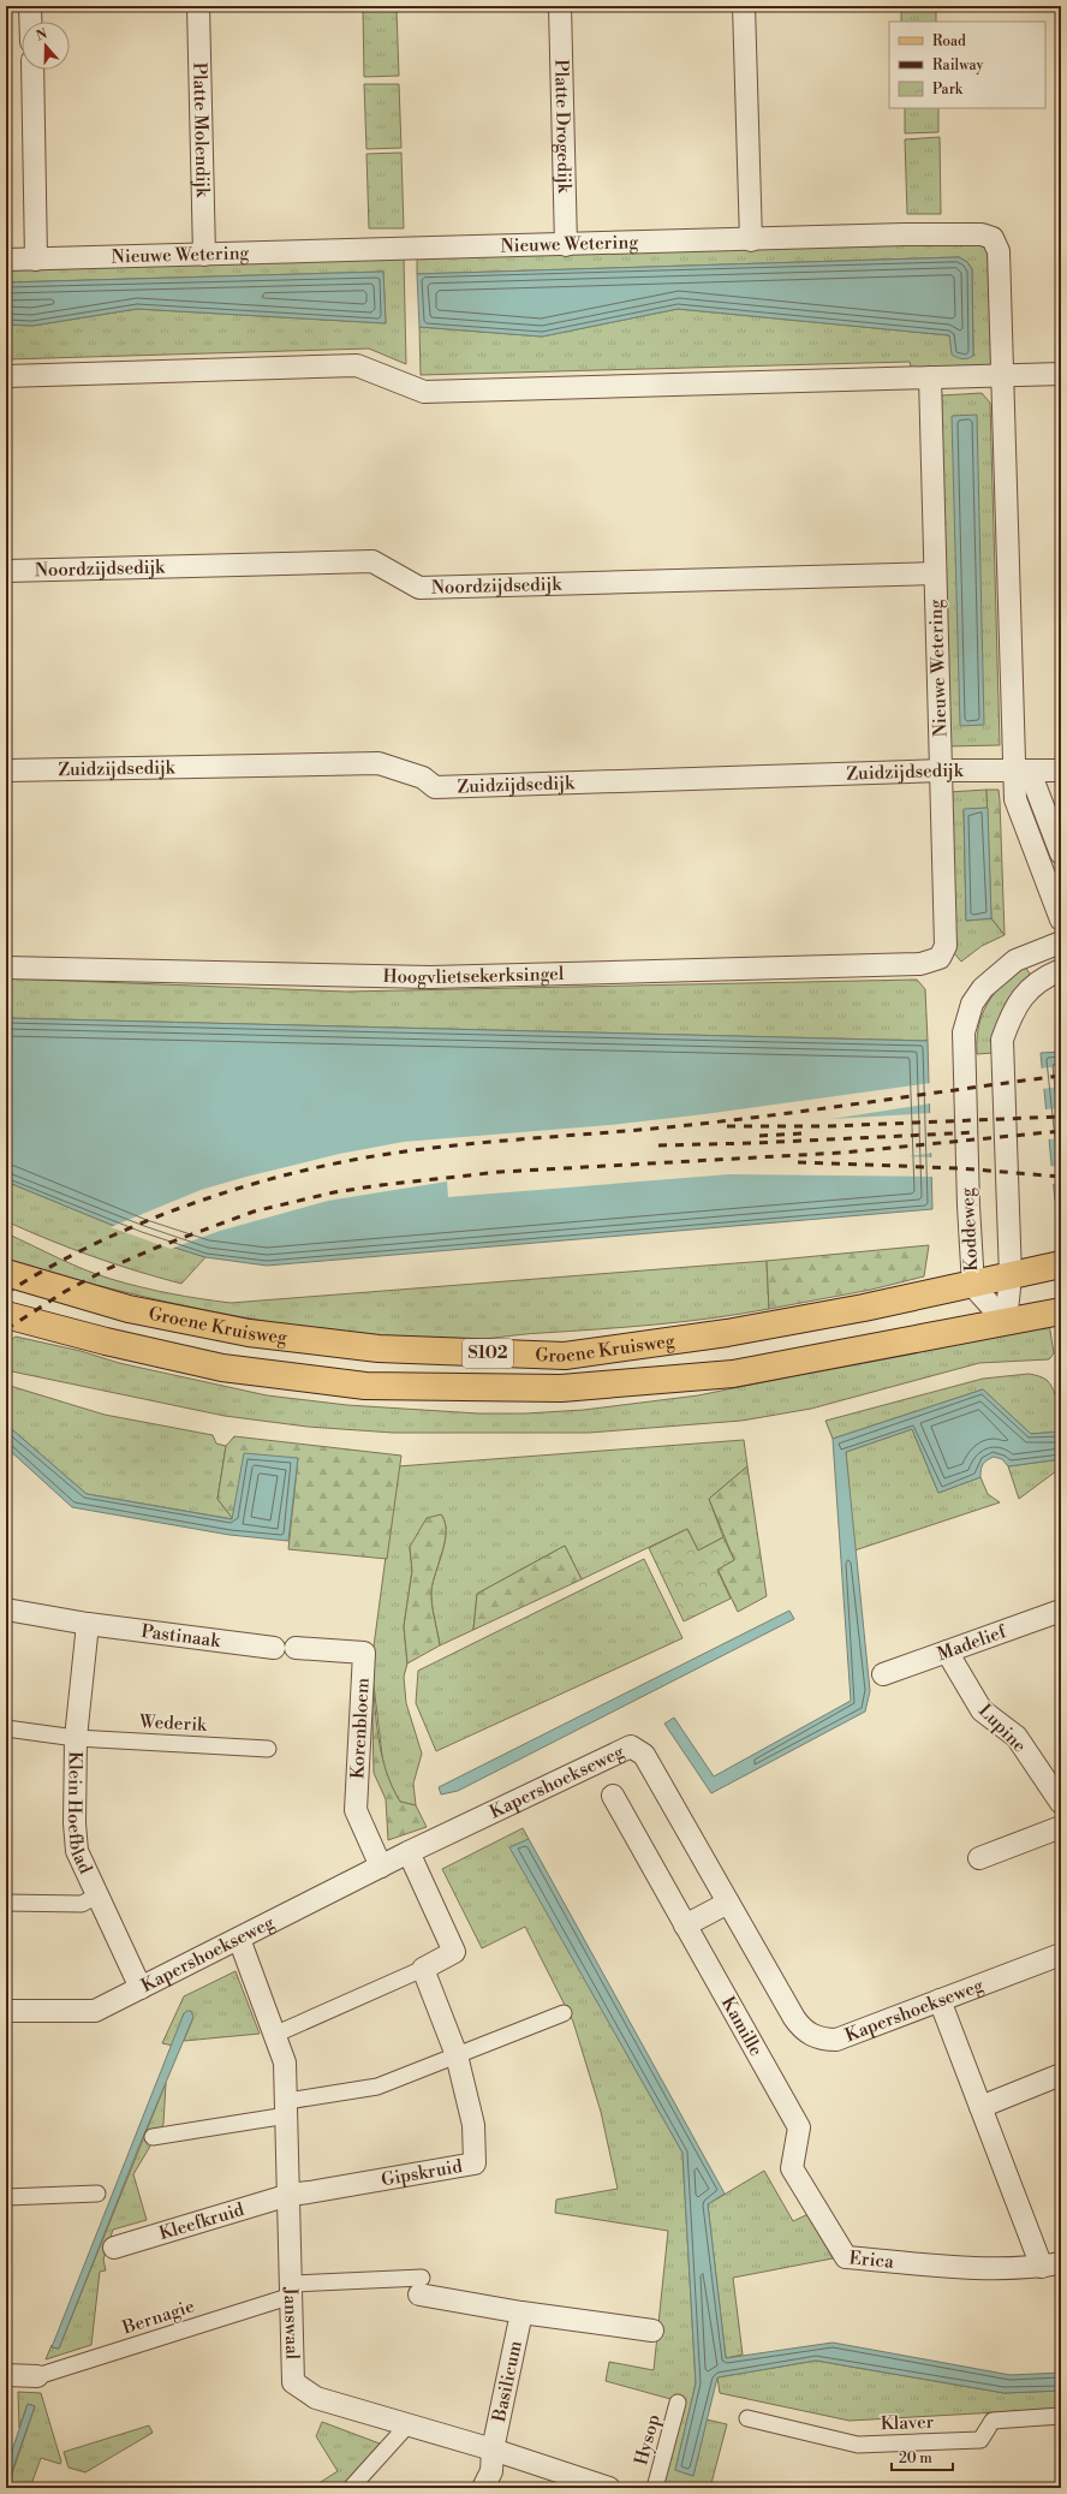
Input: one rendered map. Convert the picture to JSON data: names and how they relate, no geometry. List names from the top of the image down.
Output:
{
  "streets": {
    "main road": ["Groene Kruisweg", "S102"],
    "street": [
      "Platte Drogedijk",
      "Platte Molendijk",
      "Nieuwe Wetering",
      "Noordzijdsedijk",
      "Zuidzijdsedijk",
      "Hoogvlietsekerksingel",
      "Koddeweg",
      "Pastinaak",
      "Madelief",
      "Wederik",
      "Korenbloem",
      "Lupine",
      "Kapershoekseweg",
      "Klein Hoefblad",
      "Kamille",
      "Gipskruid",
      "Kleefkruid",
      "Erica",
      "Bernagie",
      "Janswaal",
      "Basilicum",
      "Klaver",
      "Hysop"
    ]
  },
  "crossings": [
    ["Platte Drogedijk", "Nieuwe Wetering"],
    ["Platte Molendijk", "Nieuwe Wetering"],
    ["Nieuwe Wetering", "Noordzijdsedijk"],
    ["Nieuwe Wetering", "Zuidzijdsedijk"],
    ["Nieuwe Wetering", "Hoogvlietsekerksingel"],
    ["Koddeweg", "Groene Kruisweg"],
    ["Pastinaak", "Korenbloem"],
    ["Pastinaak", "Klein Hoefblad"],
    ["Madelief", "Lupine"],
    ["Wederik", "Klein Hoefblad"],
    ["Korenbloem", "Kapershoekseweg"],
    ["Kapershoekseweg", "Klein Hoefblad"],
    ["Kapershoekseweg", "Erica"],
    ["Kapershoekseweg", "Janswaal"],
    ["Kamille", "Erica"],
    ["Gipskruid", "Kleefkruid"],
    ["Gipskruid", "Janswaal"],
    ["Kleefkruid", "Janswaal"],
    ["Bernagie", "Janswaal"],
    ["Janswaal", "Basilicum"]
  ],
  "legend": ["Road", "Railway", "Park"],
  "scale_bar": "20 m",
  "north": "top"
}
